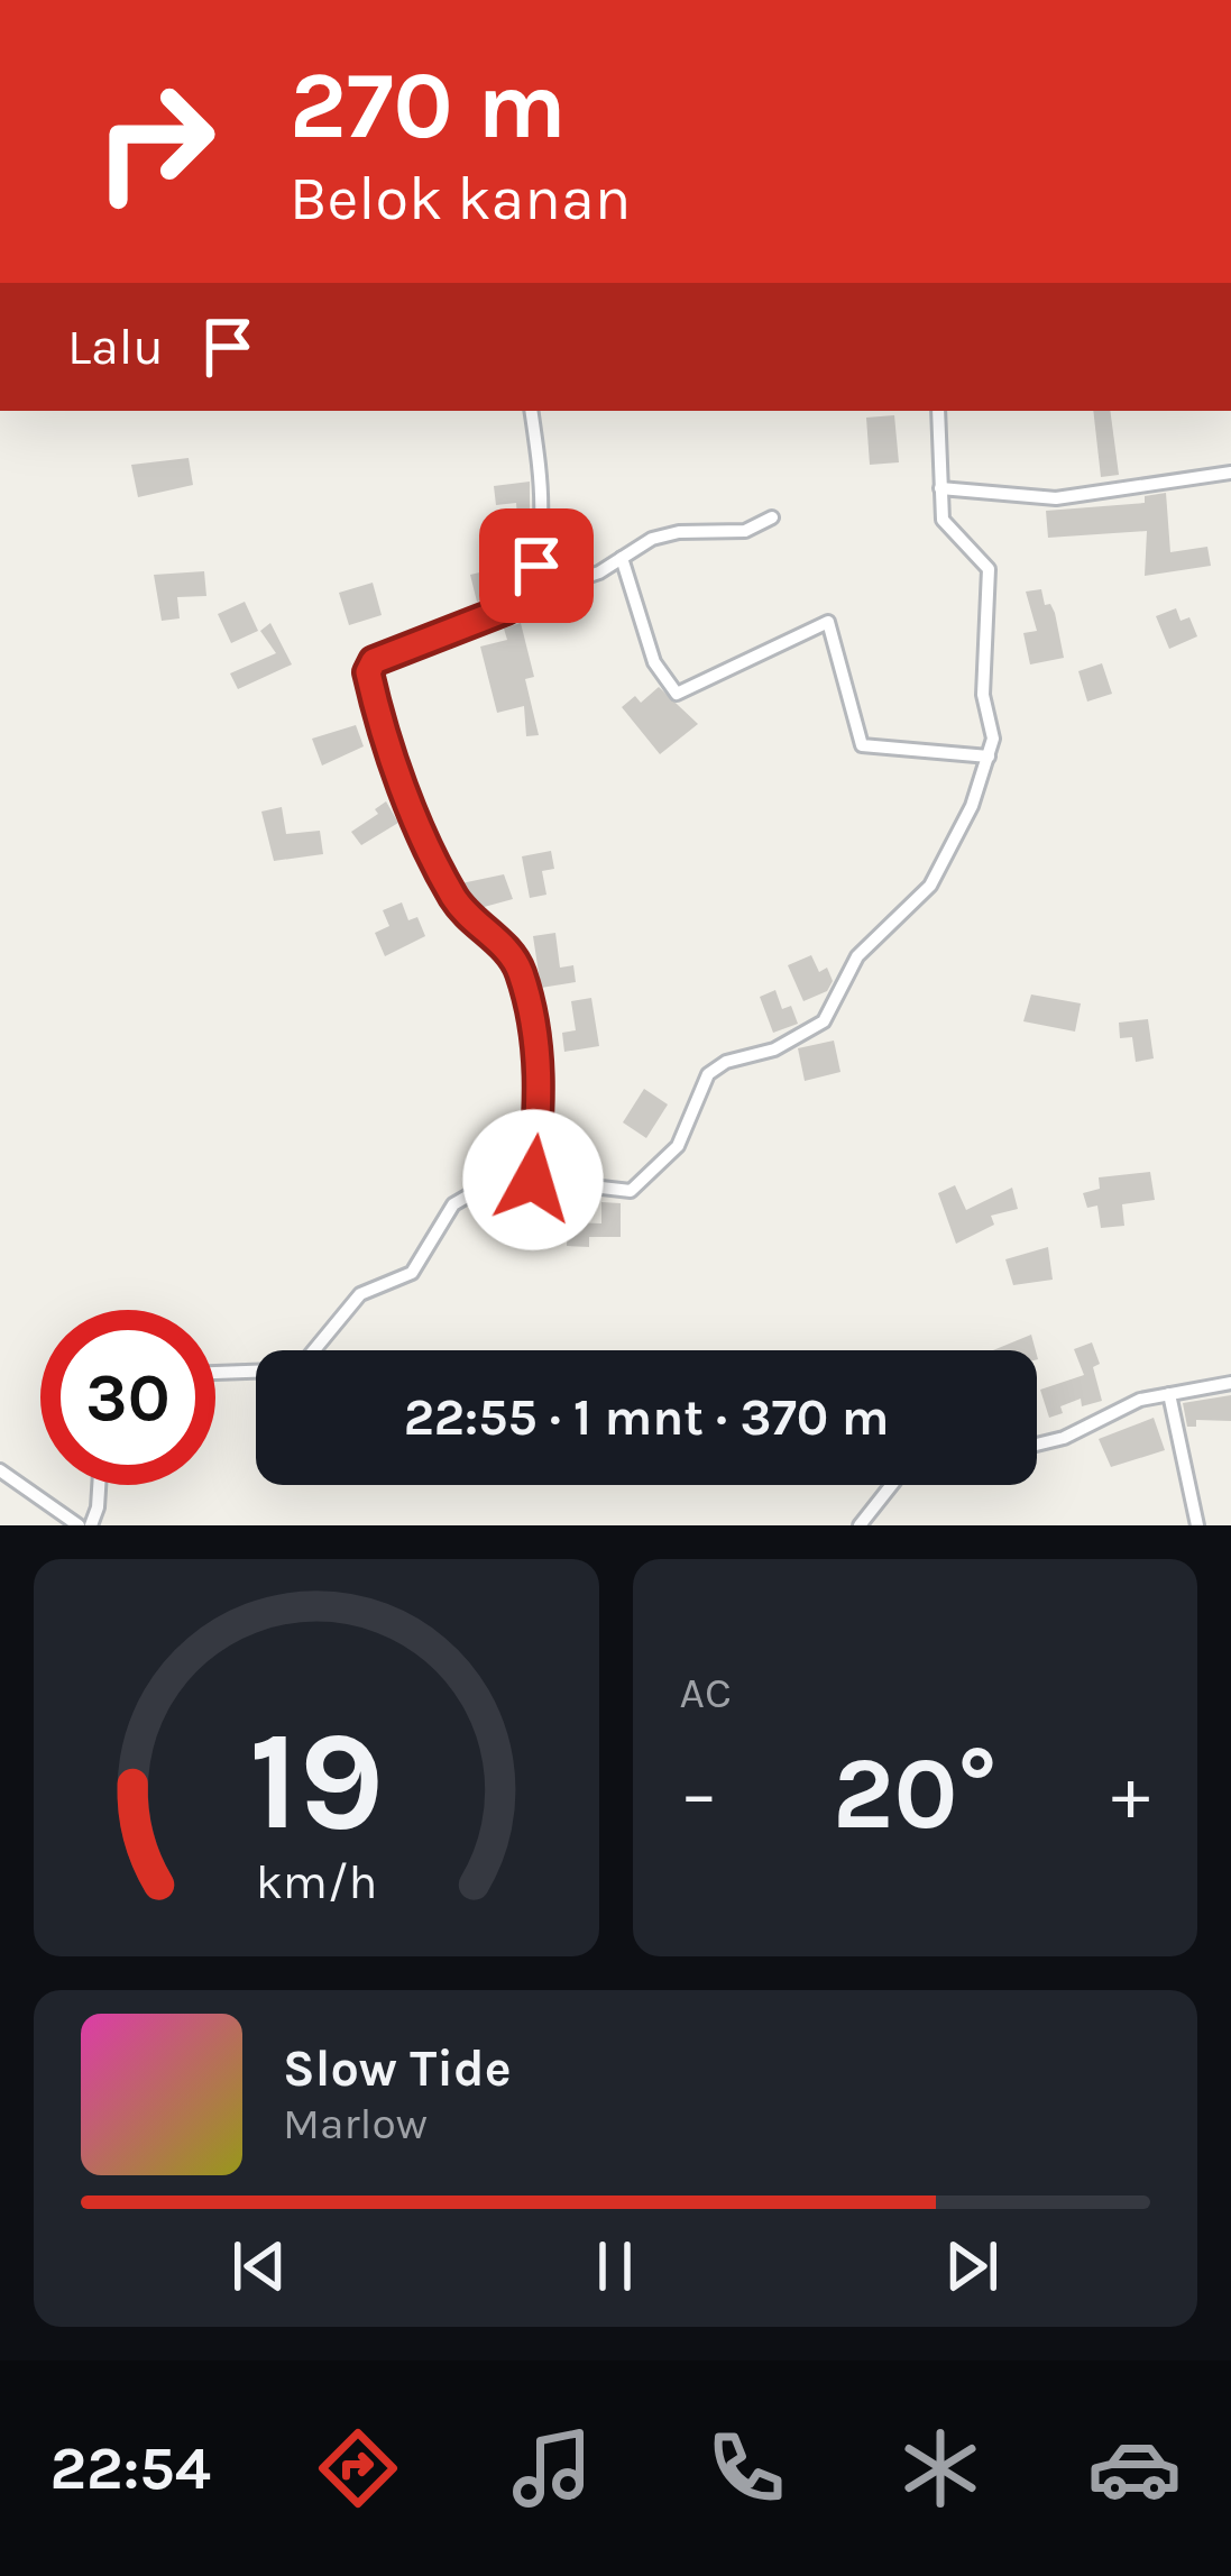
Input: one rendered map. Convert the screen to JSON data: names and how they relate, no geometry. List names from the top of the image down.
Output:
{
  "page": {
    "turn": ["270 m", "Belok kanan"],
    "then": "Lalu",
    "limit": "30",
    "trip": "22:55 · 1 mnt · 370 m",
    "tile": "AC",
    "heat": ["−", "20°", "+"],
    "song": ["Slow Tide", "Marlow"],
    "tabs": "22:54",
    "gauge": ["19", "km/h"]
  }
}
